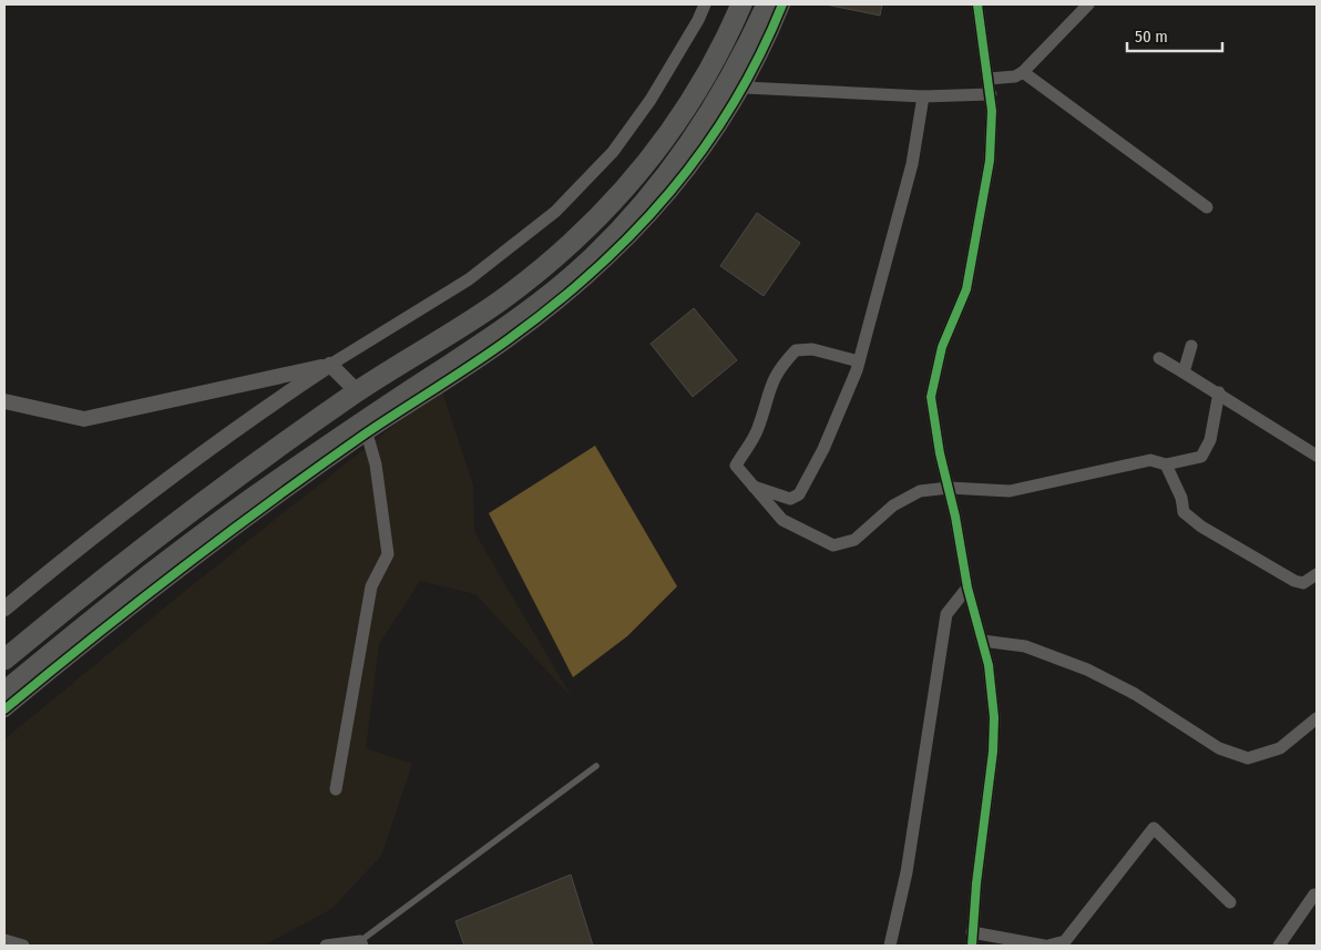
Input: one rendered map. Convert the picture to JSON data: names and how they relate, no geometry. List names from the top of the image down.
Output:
{
  "scale_bar": "50 m"
}
